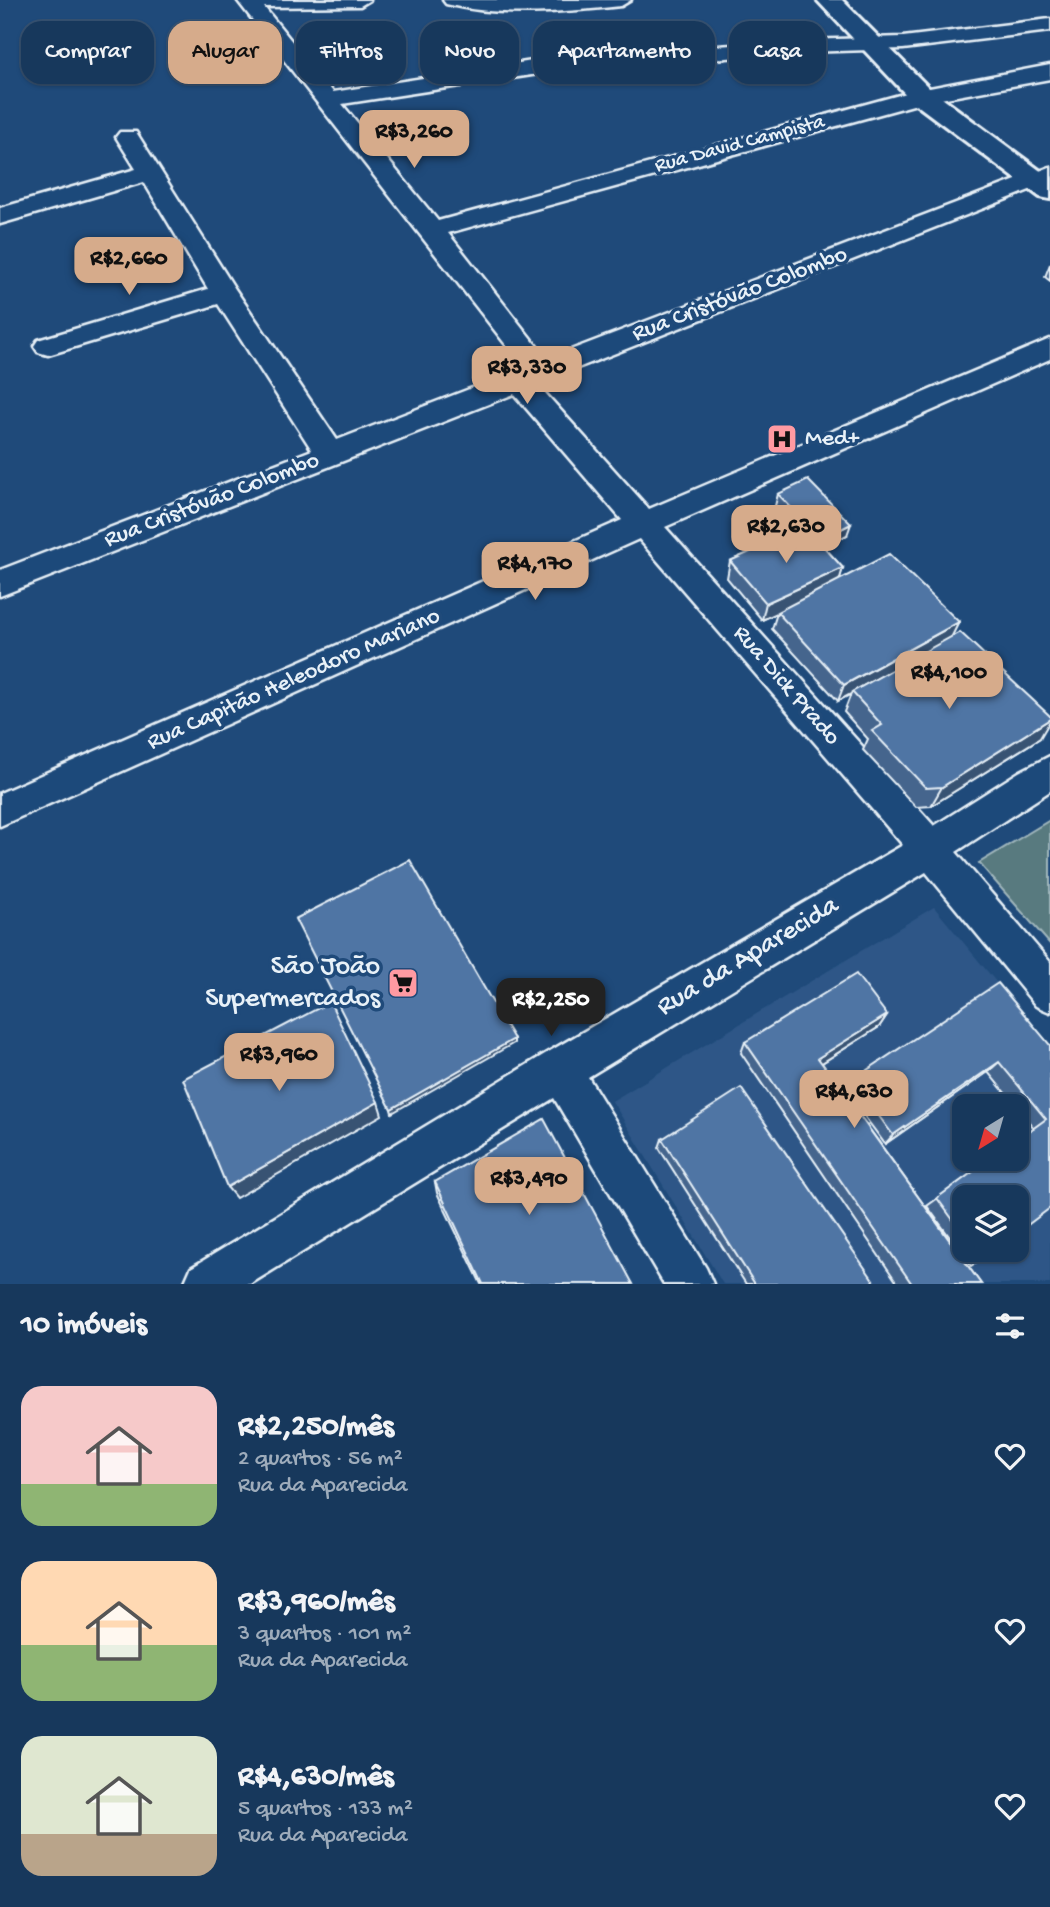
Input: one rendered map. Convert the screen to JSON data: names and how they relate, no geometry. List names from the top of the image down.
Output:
{
  "streets": {
    "street": [
      "Rua David Campista",
      "Rua Cristóvão Colombo",
      "Rua Capitão Heleodoro Mariano",
      "Rua Dick Prado",
      "Rua da Aparecida"
    ]
  },
  "crossings": [
    ["Rua David Campista", "Rua Dick Prado"],
    ["Rua Cristóvão Colombo", "Rua Dick Prado"],
    ["Rua Capitão Heleodoro Mariano", "Rua Dick Prado"],
    ["Rua Dick Prado", "Rua da Aparecida"]
  ],
  "places": {
    "hospital": ["Med+"],
    "supermarket": ["São João Supermercados"]
  },
  "north": "bottom left",
  "page": {
    "chip": [
      "Comprar",
      "Alugar",
      "Filtros",
      "Novo",
      "Apartamento",
      "Casa"
    ],
    "price": [
      "R$3,260",
      "R$2,660",
      "R$3,330",
      "R$2,630",
      "R$4,170",
      "R$4,100",
      "R$2,250",
      "R$3,960",
      "R$4,630",
      "R$3,490"
    ],
    "heading": "10 imóveis",
    "list": [
      {
        "name": "R$2,250/mês",
        "note": "2 quartos · 56 m² · Rua da Aparecida"
      },
      {
        "name": "R$3,960/mês",
        "note": "3 quartos · 101 m² · Rua da Aparecida"
      },
      {
        "name": "R$4,630/mês",
        "note": "5 quartos · 133 m² · Rua da Aparecida"
      }
    ]
  }
}
